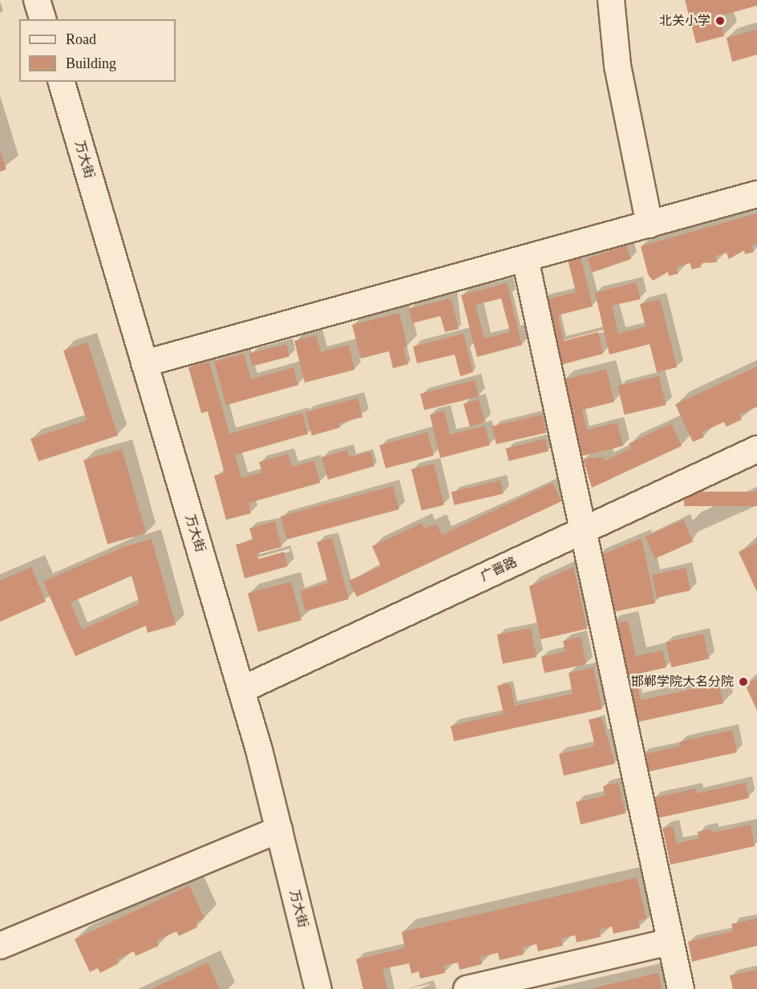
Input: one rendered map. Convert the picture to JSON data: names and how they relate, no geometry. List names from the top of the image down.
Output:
{
  "streets": {
    "street": ["万大街", "广晋路"]
  },
  "crossings": [
    ["万大街", "广晋路"]
  ],
  "places": ["北关小学", "邯郸学院大名分院"],
  "legend": ["Road", "Building"]
}
